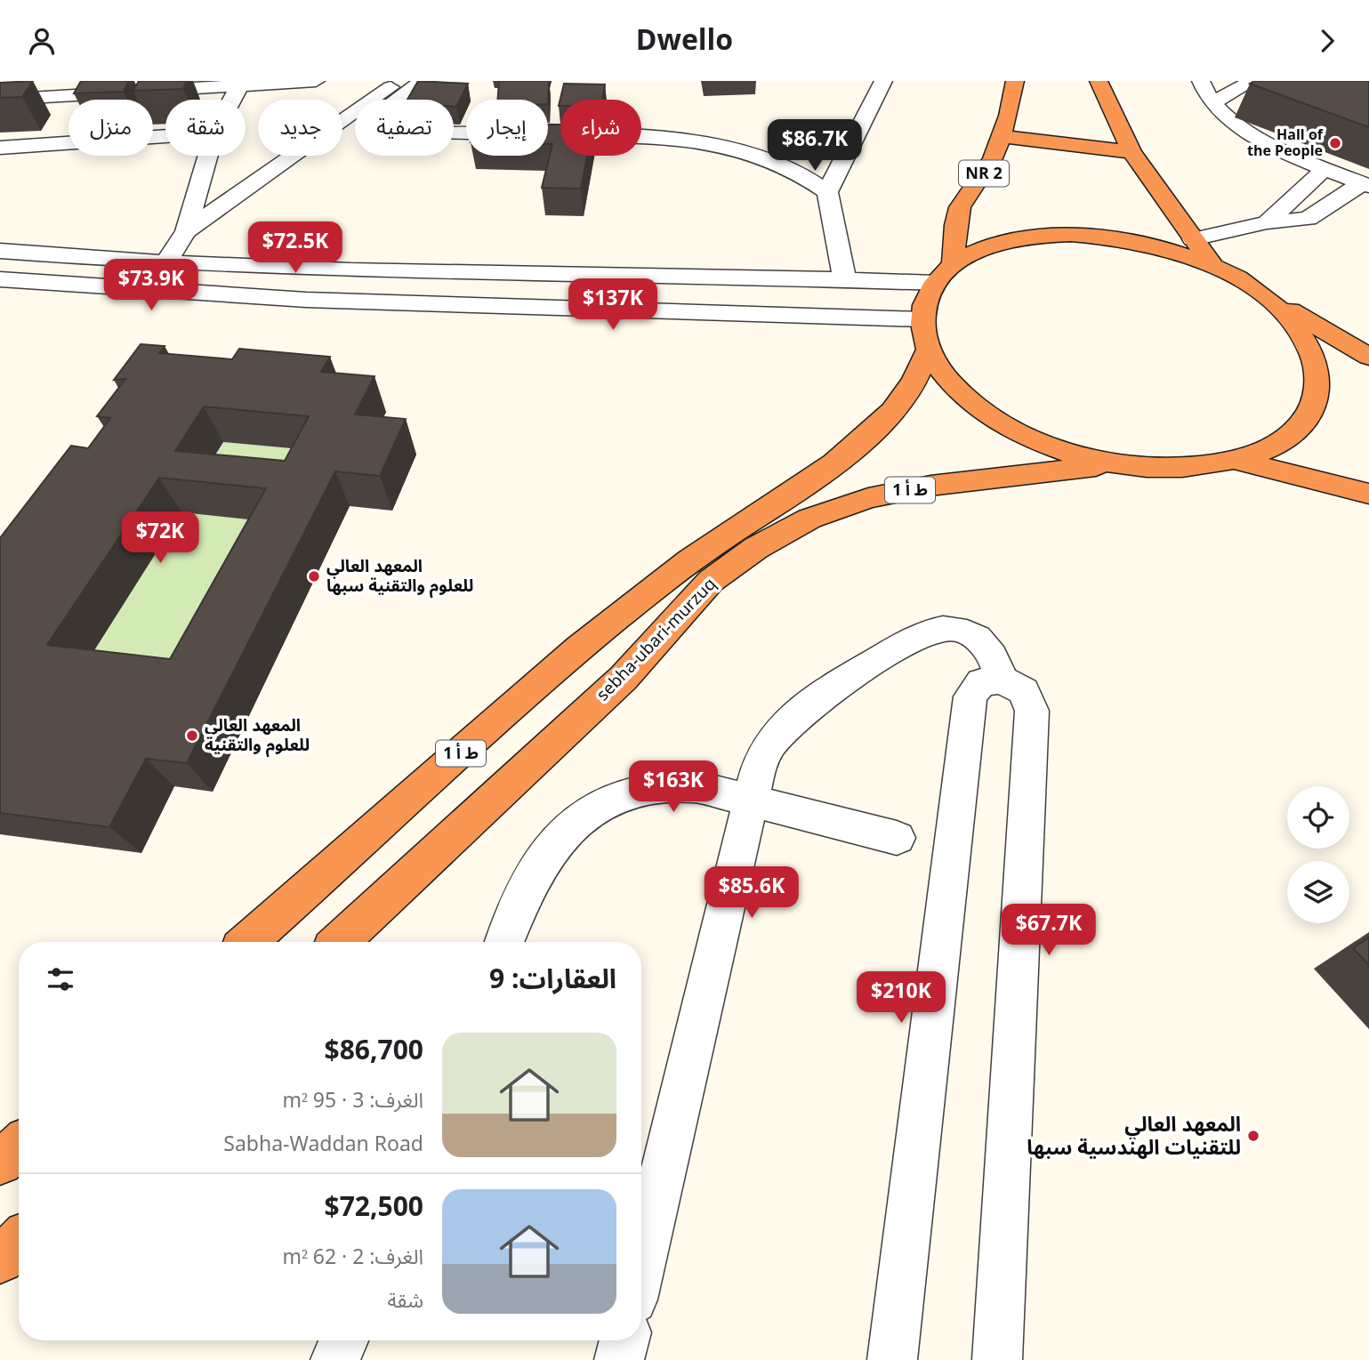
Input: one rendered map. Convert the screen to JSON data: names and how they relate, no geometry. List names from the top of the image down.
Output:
{
  "streets": {
    "highway": ["NR 2", "ط أ 1", "sebha-ubari-murzuq"]
  },
  "places": [
    "Hall of the People",
    "المعهد العالي للعلوم والتقنية سبها",
    "المعهد العالي للعلوم والتقنية",
    "المعهد العالي للتقنيات الهندسية سبها"
  ],
  "page": {
    "header": "Dwello",
    "chip": [
      "شراء",
      "إيجار",
      "تصفية",
      "جديد",
      "شقة",
      "منزل"
    ],
    "price": [
      "$86.7K",
      "$72.5K",
      "$73.9K",
      "$137K",
      "$72K",
      "$163K",
      "$85.6K",
      "$67.7K",
      "$210K"
    ],
    "heading": "العقارات: 9",
    "list": [
      {
        "name": "$86,700",
        "note": "الغرف: 3 · 95 m² · Sabha-Waddan Road"
      },
      {
        "name": "$72,500",
        "note": "الغرف: 2 · 62 m² · شقة"
      }
    ]
  }
}
